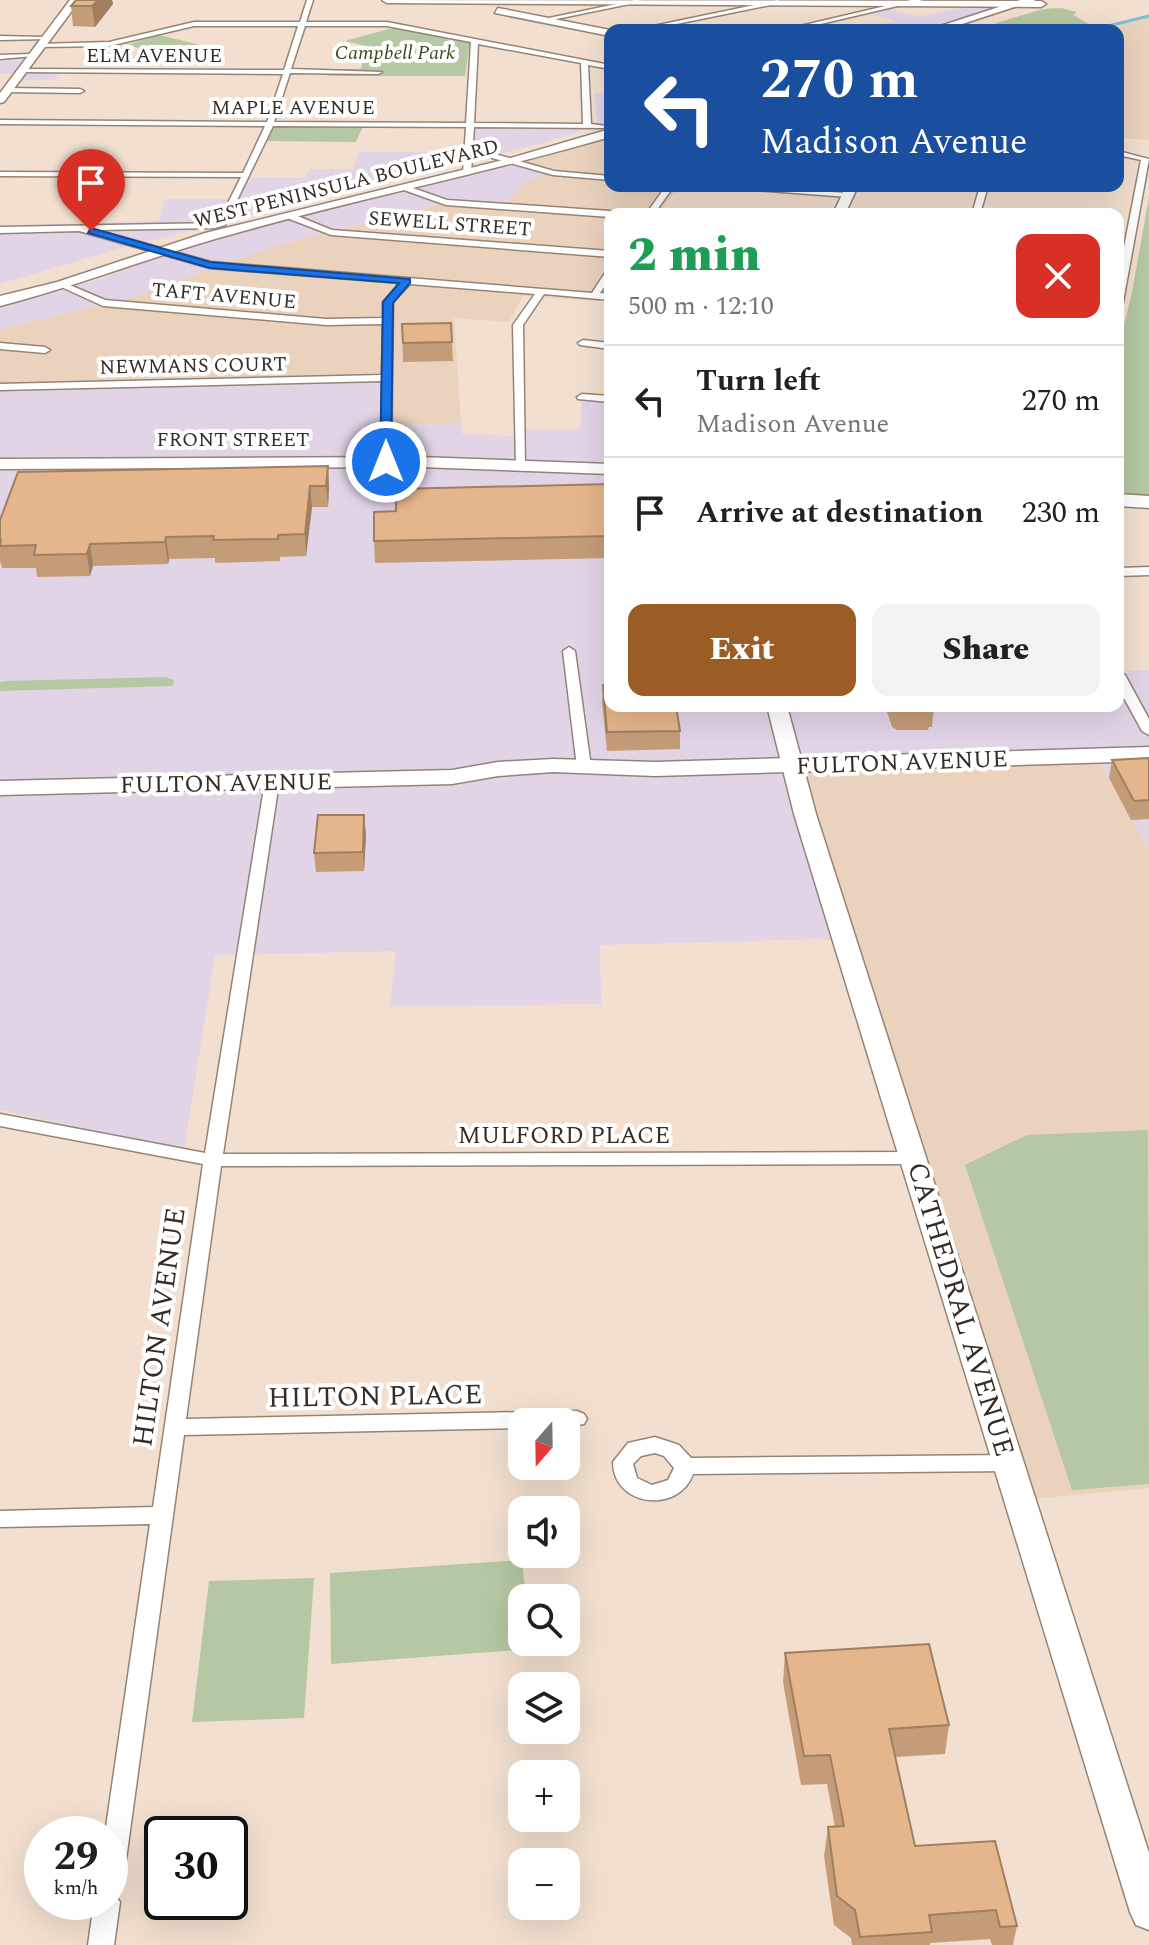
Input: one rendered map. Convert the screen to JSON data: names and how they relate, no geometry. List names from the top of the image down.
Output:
{
  "streets": {
    "main road": ["WEST PENINSULA BOULEVARD", "FRONT STREET", "FULTON AVENUE"],
    "street": [
      "ELM AVENUE",
      "MAPLE AVENUE",
      "SEWELL STREET",
      "TAFT AVENUE",
      "NEWMANS COURT",
      "MULFORD PLACE",
      "CATHEDRAL AVENUE",
      "HILTON AVENUE",
      "HILTON PLACE"
    ]
  },
  "crossings": [
    ["WEST PENINSULA BOULEVARD", "SEWELL STREET"],
    ["WEST PENINSULA BOULEVARD", "TAFT AVENUE"],
    ["FULTON AVENUE", "CATHEDRAL AVENUE"],
    ["FULTON AVENUE", "HILTON AVENUE"],
    ["MULFORD PLACE", "CATHEDRAL AVENUE"],
    ["MULFORD PLACE", "HILTON AVENUE"],
    ["HILTON AVENUE", "HILTON PLACE"]
  ],
  "parks": ["Campbell Park"],
  "north": "bottom",
  "page": {
    "turn": ["270 m", "Madison Avenue"],
    "heading": ["2 min", "500 m · 12:10"],
    "list": [
      {
        "name": "Turn left",
        "note": "Madison Avenue",
        "value": "270 m"
      },
      {
        "name": "Arrive at destination",
        "value": "230 m"
      }
    ],
    "buttons": ["Exit", "Share"],
    "map_buttons": ["+", "−"],
    "speed": "29 km/h",
    "limit": "30"
  }
}
